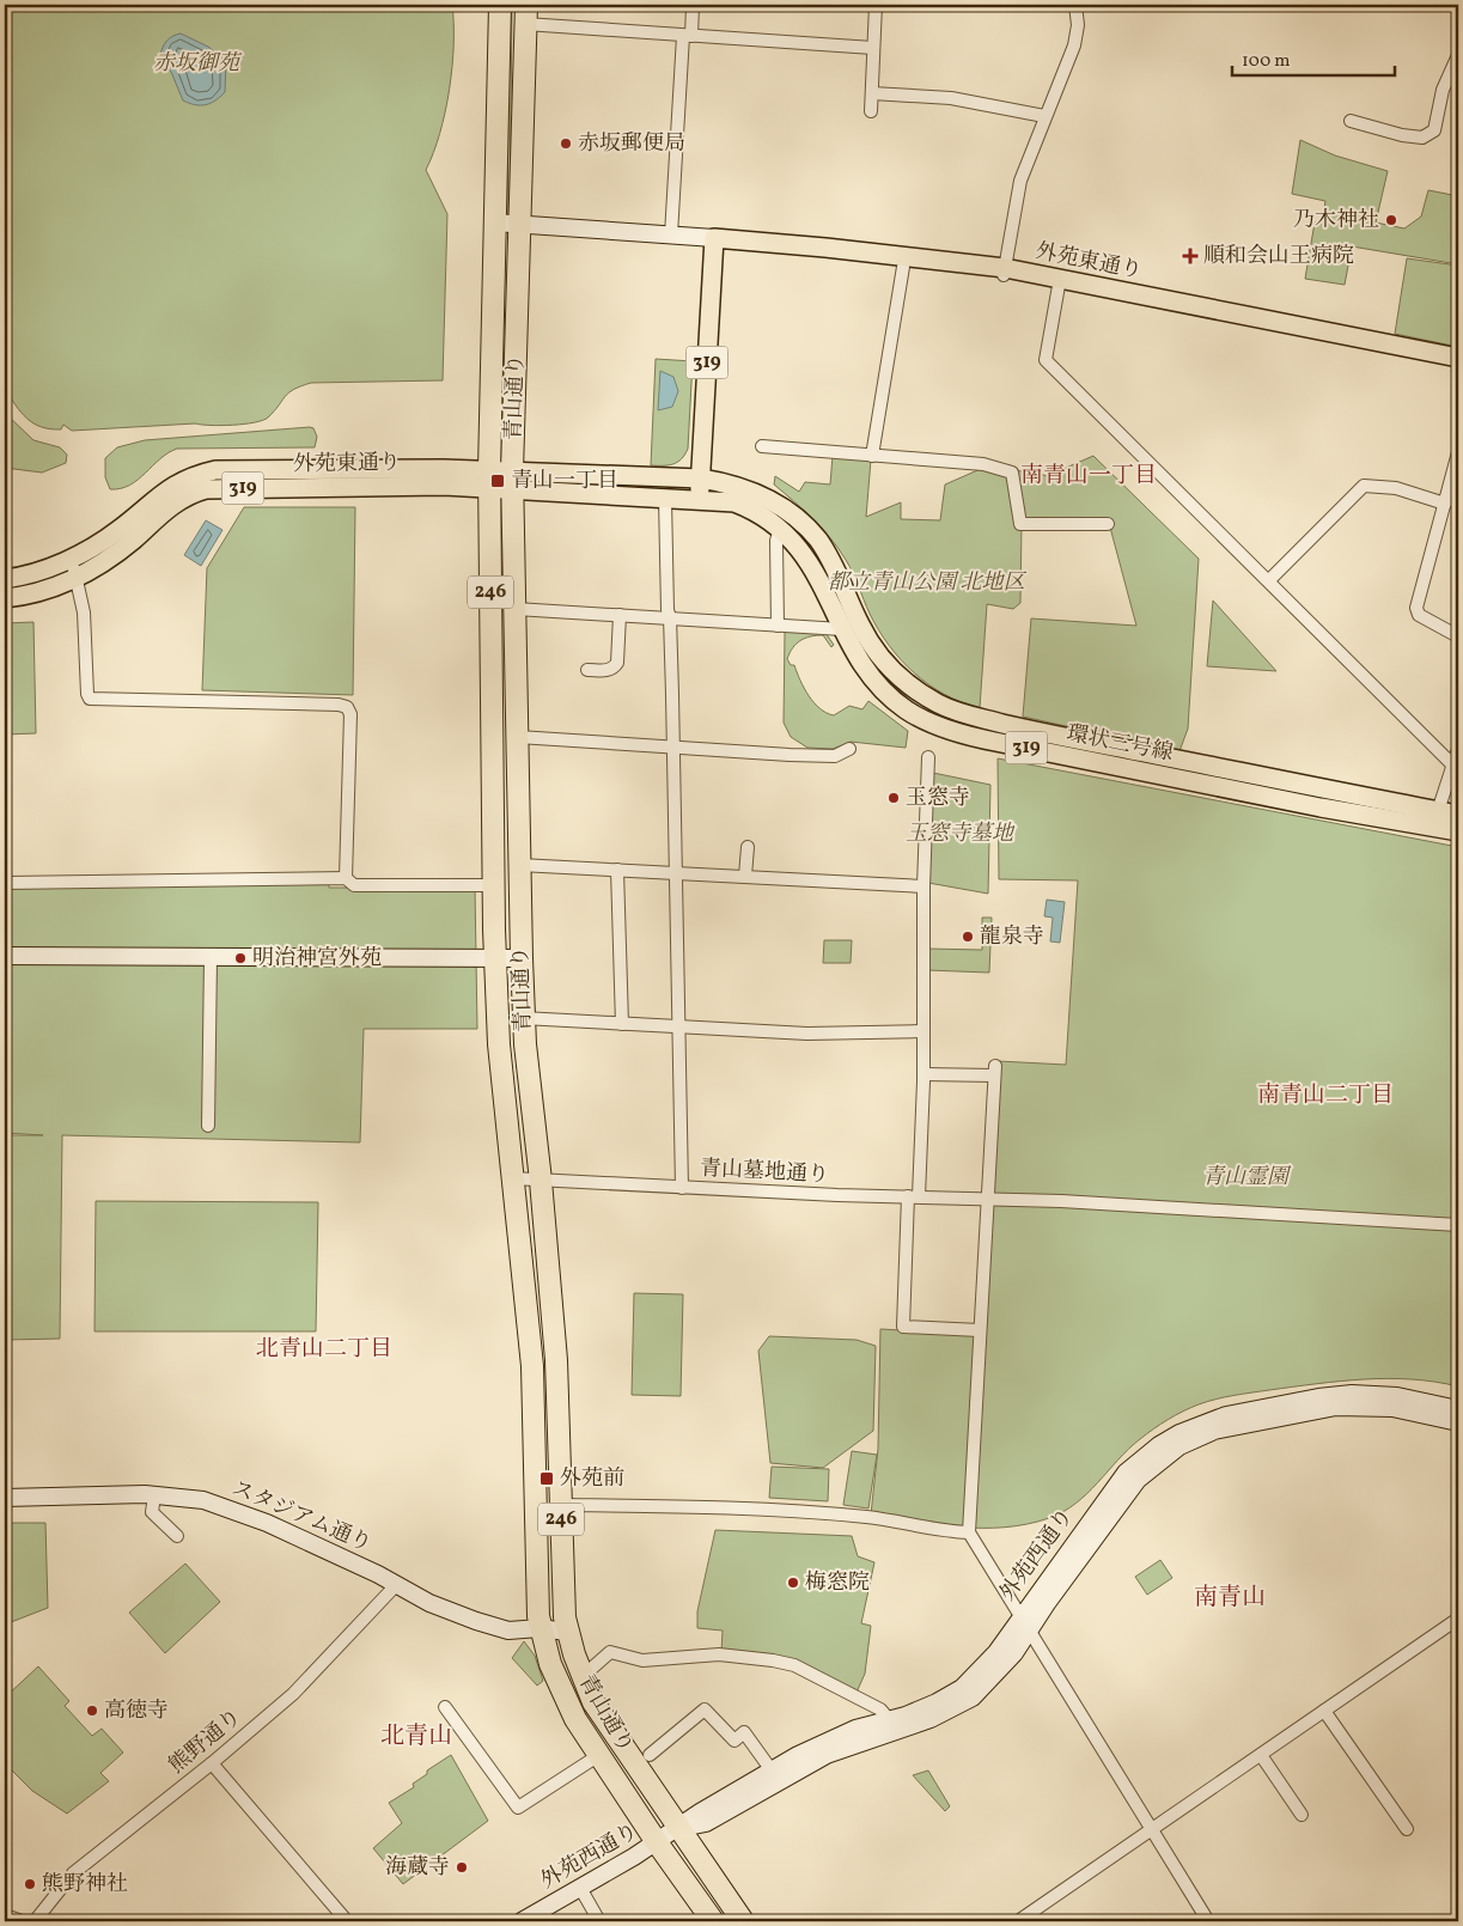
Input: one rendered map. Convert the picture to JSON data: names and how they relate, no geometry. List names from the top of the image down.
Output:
{
  "streets": {
    "highway": ["青山通り", "246"],
    "main road": [
      "外苑東通り",
      "319",
      "環状三号線",
      "スタジアム通り",
      "外苑西通り"
    ],
    "street": ["青山墓地通り", "熊野通り"]
  },
  "crossings": [
    ["外苑東通り", "319"],
    ["外苑東通り", "青山通り"],
    ["外苑東通り", "環状三号線"],
    ["319", "環状三号線"],
    ["青山通り", "青山墓地通り"],
    ["青山通り", "スタジアム通り"],
    ["青山通り", "外苑西通り"],
    ["スタジアム通り", "熊野通り"]
  ],
  "districts": [
    "南青山一丁目",
    "南青山二丁目",
    "北青山二丁目",
    "南青山",
    "北青山"
  ],
  "parks": [
    "赤坂御苑",
    "都立青山公園 北地区",
    "玉窓寺墓地",
    "青山霊園"
  ],
  "places": {
    "other": [
      "赤坂郵便局",
      "乃木神社",
      "玉窓寺",
      "龍泉寺",
      "明治神宮外苑",
      "梅窓院",
      "高徳寺",
      "海蔵寺",
      "熊野神社"
    ],
    "health": ["順和会山王病院"],
    "transit": ["青山一丁目", "外苑前"]
  },
  "scale_bar": "100 m"
}
